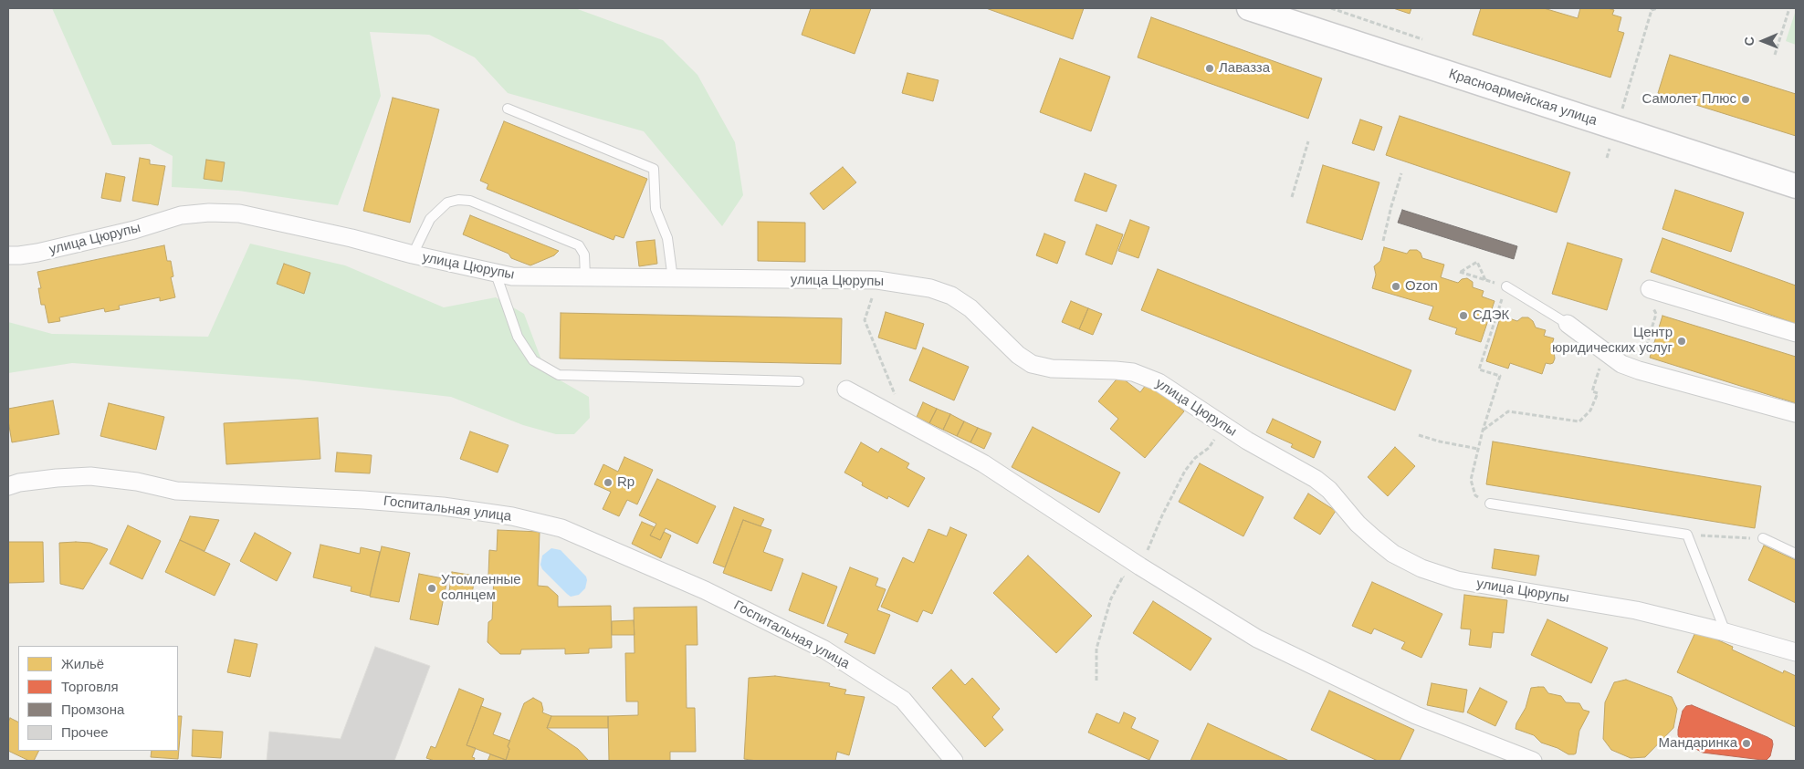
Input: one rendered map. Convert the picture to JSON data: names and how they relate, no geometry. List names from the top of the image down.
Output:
{
  "streets": {
    "street": ["Красноармейская улица", "улица Цюрупы", "Госпитальная улица"]
  },
  "places": [
    "Лавазза",
    "Самолет Плюс",
    "Ozon",
    "СДЭК",
    "Центр юридических услуг",
    "Rp",
    "Утомленные солнцем",
    "Мандаринка"
  ],
  "legend": [
    "Жильё",
    "Торговля",
    "Промзона",
    "Прочее"
  ],
  "north": "left"
}
